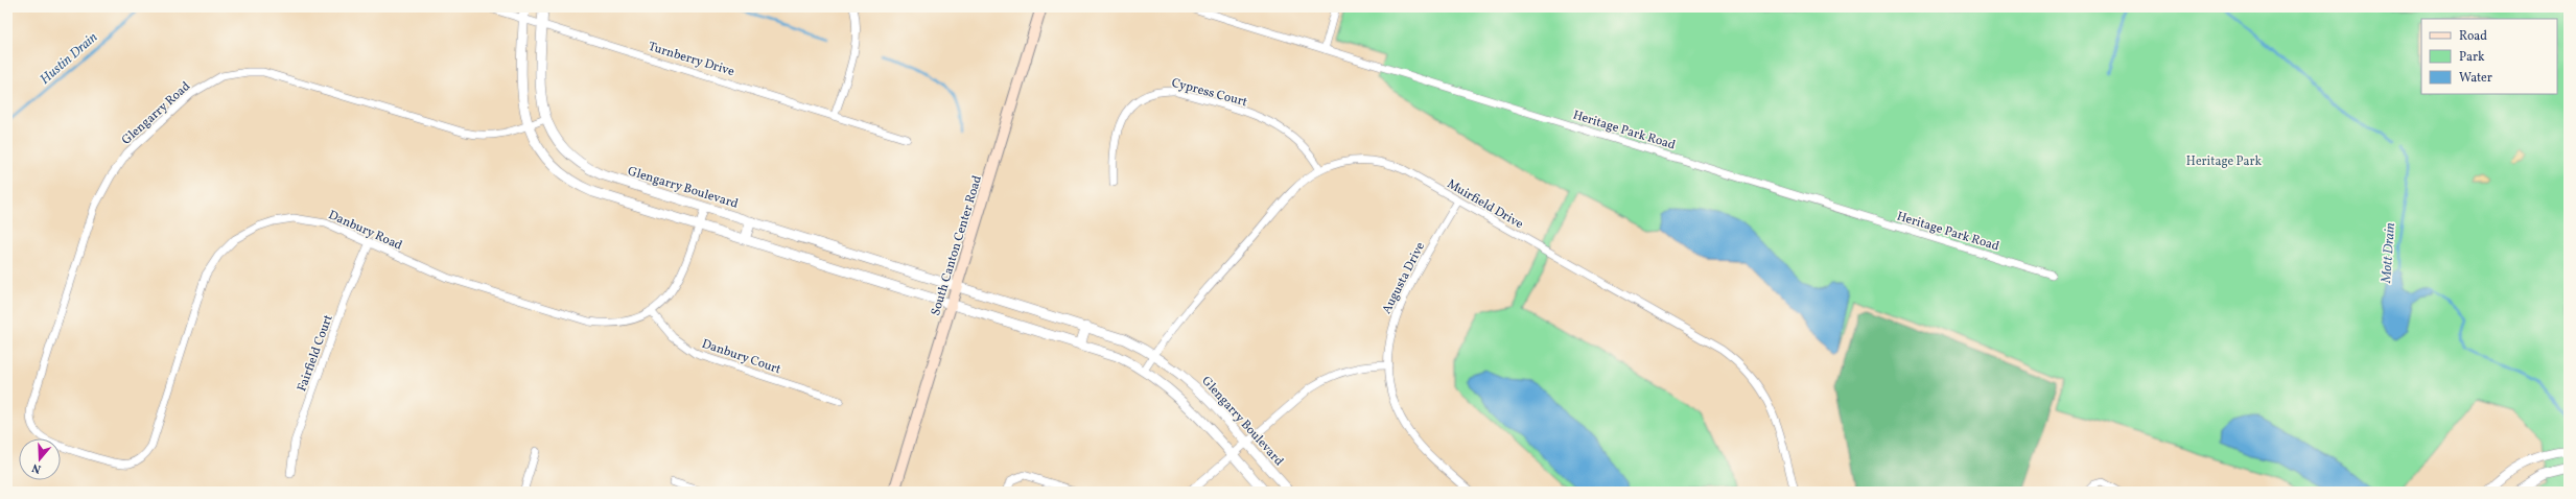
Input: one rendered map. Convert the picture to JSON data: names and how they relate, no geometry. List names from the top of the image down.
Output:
{
  "streets": {
    "main road": ["South Canton Center Road"],
    "street": [
      "Turnberry Drive",
      "Cypress Court",
      "Glengarry Road",
      "Heritage Park Road",
      "Glengarry Boulevard",
      "Muirfield Drive",
      "Danbury Road",
      "Augusta Drive",
      "Fairfield Court",
      "Danbury Court"
    ]
  },
  "crossings": [
    ["Turnberry Drive", "Glengarry Boulevard"],
    ["Cypress Court", "Muirfield Drive"],
    ["Glengarry Road", "Glengarry Boulevard"],
    ["Glengarry Road", "Danbury Road"],
    ["Glengarry Boulevard", "Muirfield Drive"],
    ["Glengarry Boulevard", "Danbury Road"],
    ["Glengarry Boulevard", "South Canton Center Road"],
    ["Muirfield Drive", "Augusta Drive"],
    ["Danbury Road", "Fairfield Court"],
    ["Danbury Road", "Danbury Court"]
  ],
  "water": ["Hustin Drain", "Mott Drain"],
  "parks": ["Heritage Park"],
  "legend": ["Road", "Park", "Water"],
  "north": "bottom"
}
